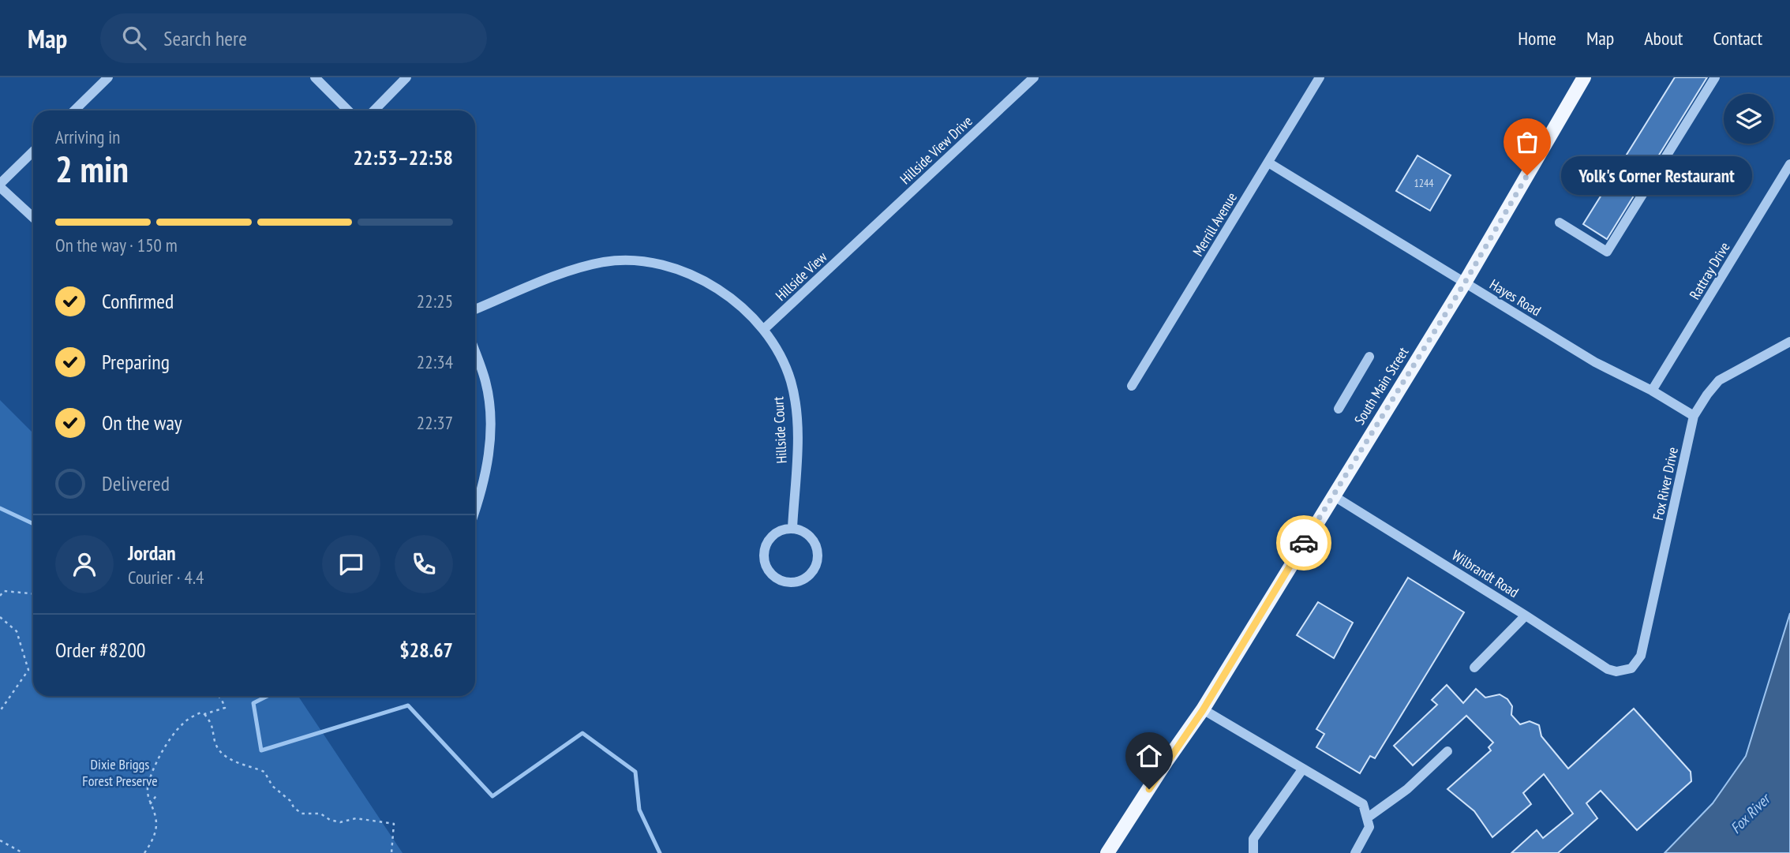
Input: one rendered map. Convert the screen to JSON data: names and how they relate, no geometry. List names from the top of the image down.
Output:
{
  "streets": {
    "main road": ["South Main Street"],
    "street": [
      "Hillside View Drive",
      "Merrill Avenue",
      "Rattray Drive",
      "Hillside View",
      "Hayes Road",
      "Hillside Court",
      "Fox River Drive",
      "Wilbrandt Road"
    ]
  },
  "crossings": [
    ["Hillside View Drive", "Hillside View"],
    ["Merrill Avenue", "Hayes Road"],
    ["Rattray Drive", "Hayes Road"],
    ["Hillside View", "Hillside Court"],
    ["Hayes Road", "South Main Street"],
    ["Hayes Road", "Fox River Drive"],
    ["South Main Street", "Wilbrandt Road"],
    ["Fox River Drive", "Wilbrandt Road"]
  ],
  "water": ["Fox River"],
  "parks": ["Dixie Briggs Forest Preserve"],
  "places": ["Yolk's Corner Restaurant"],
  "house_numbers": ["1244"],
  "page": {
    "header": "Map",
    "search": "Search here",
    "nav": [
      "Home",
      "Map",
      "About",
      "Contact"
    ],
    "heading": ["2 min", "Arriving in", "22:53–22:58"],
    "panel": [
      "Jordan",
      "Courier · 4.4",
      "Order #8200",
      "$28.67"
    ],
    "bubble": "Yolk's Corner Restaurant",
    "bar": "On the way · 150 m",
    "list": [
      ["Confirmed", "22:25"],
      ["Preparing", "22:34"],
      ["On the way", "22:37"],
      "Delivered"
    ]
  }
}
